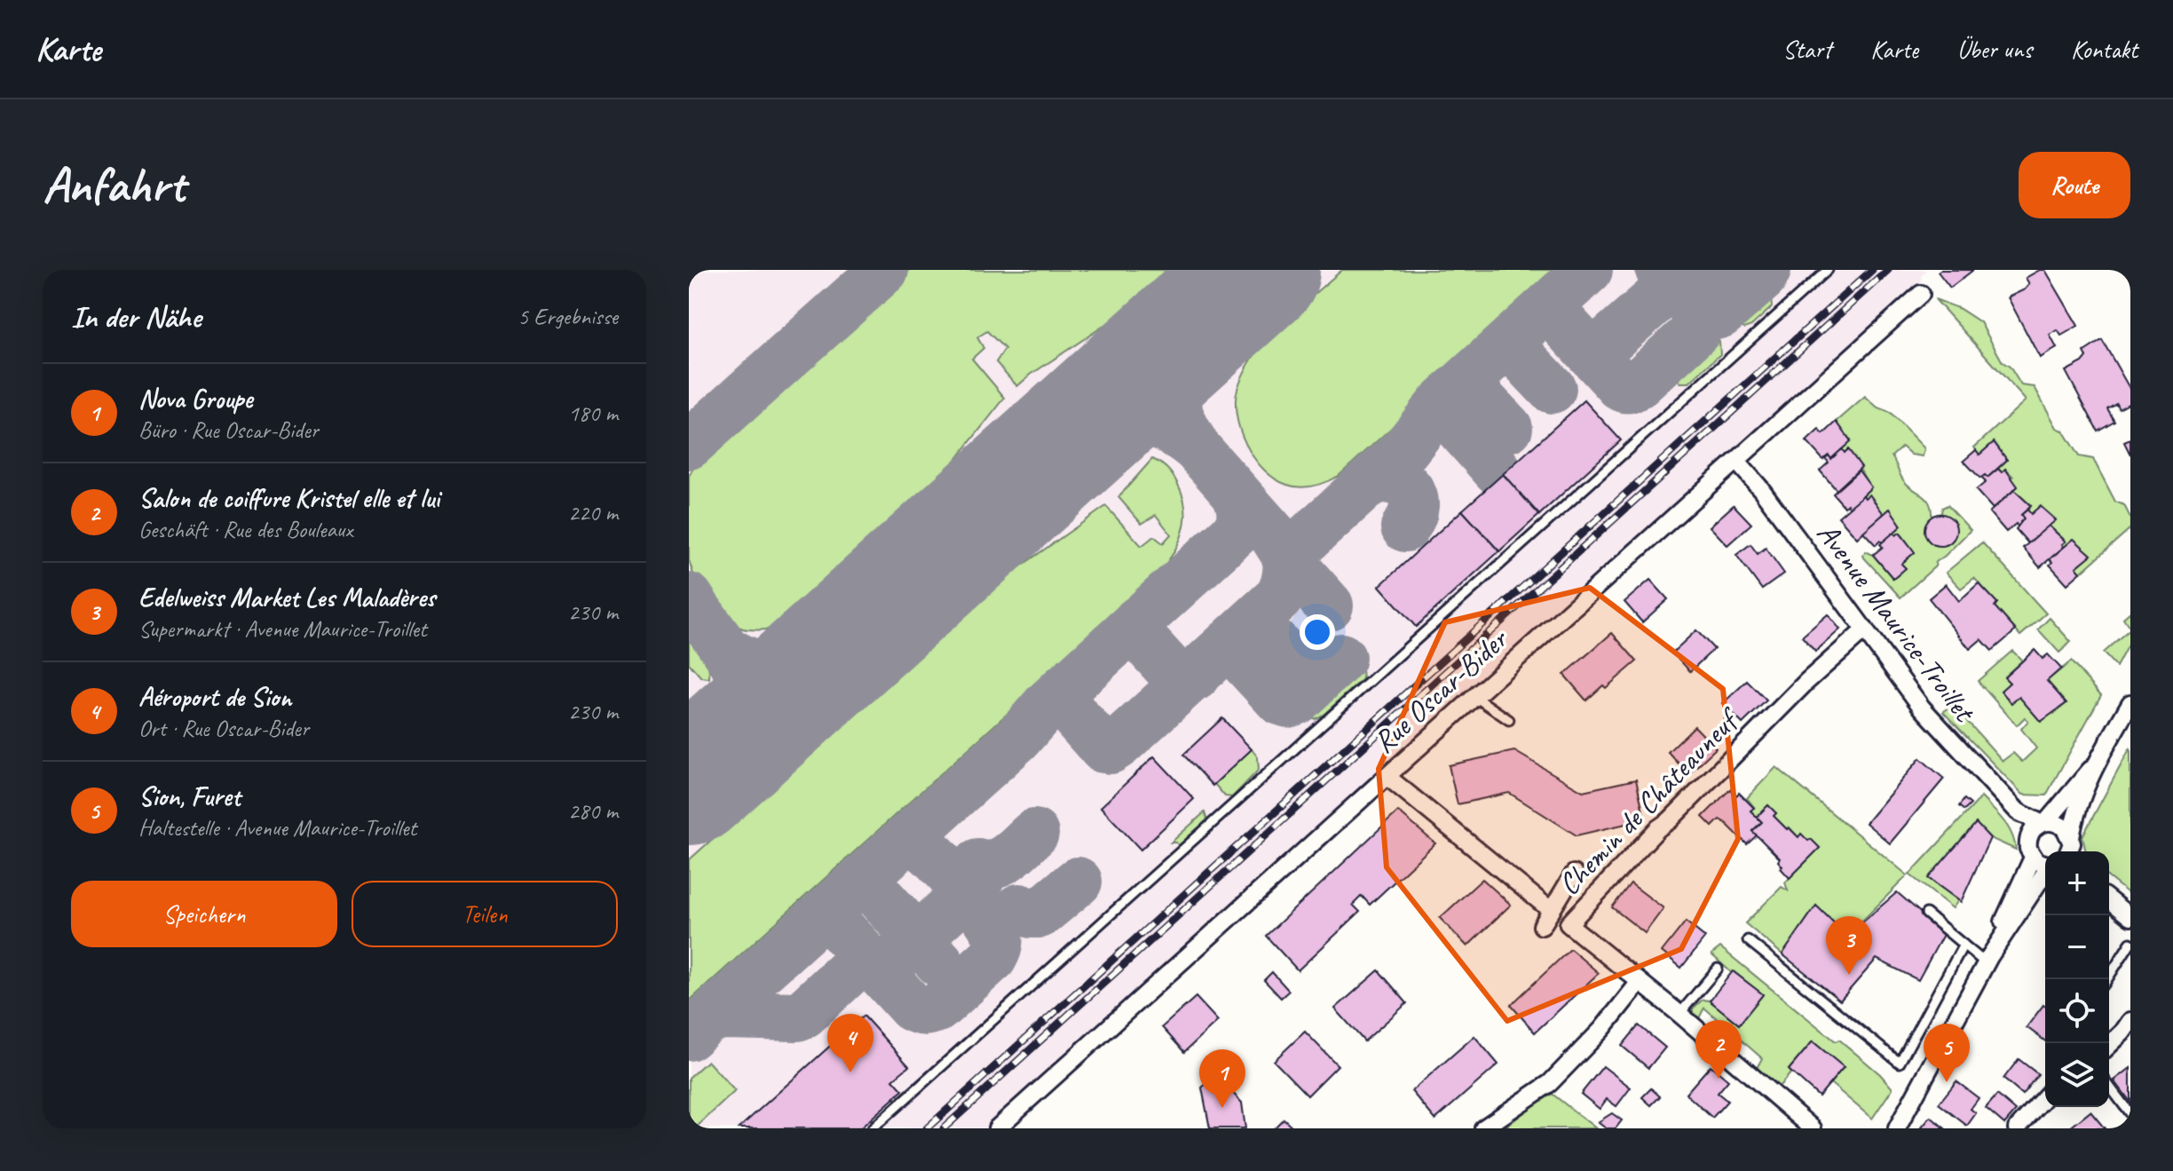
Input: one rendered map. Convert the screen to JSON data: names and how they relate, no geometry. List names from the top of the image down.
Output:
{
  "streets": {
    "street": ["Avenue Maurice-Troillet", "Rue Oscar-Bider", "Chemin de Châteauneuf"]
  },
  "crossings": [
    ["Avenue Maurice-Troillet", "Rue Oscar-Bider"],
    ["Avenue Maurice-Troillet", "Chemin de Châteauneuf"],
    ["Rue Oscar-Bider", "Chemin de Châteauneuf"]
  ],
  "page": {
    "header": "Karte",
    "nav": [
      "Start",
      "Karte",
      "Über uns",
      "Kontakt"
    ],
    "buttons": [
      "Route",
      ["Speichern", "Teilen"]
    ],
    "title": "Anfahrt",
    "heading": ["In der Nähe", "5 Ergebnisse"],
    "list": [
      {
        "mark": "1",
        "name": "Nova Groupe",
        "note": "Büro · Rue Oscar-Bider",
        "value": "180 m"
      },
      {
        "mark": "2",
        "name": "Salon de coiffure Kristel elle et lui",
        "note": "Geschäft · Rue des Bouleaux",
        "value": "220 m"
      },
      {
        "mark": "3",
        "name": "Edelweiss Market Les Maladères",
        "note": "Supermarkt · Avenue Maurice-Troillet",
        "value": "230 m"
      },
      {
        "mark": "4",
        "name": "Aéroport de Sion",
        "note": "Ort · Rue Oscar-Bider",
        "value": "230 m"
      },
      {
        "mark": "5",
        "name": "Sion, Furet",
        "note": "Haltestelle · Avenue Maurice-Troillet",
        "value": "280 m"
      }
    ],
    "map_buttons": ["+", "−"],
    "pins": [
      "3",
      "4",
      "2",
      "5",
      "1"
    ]
  }
}
